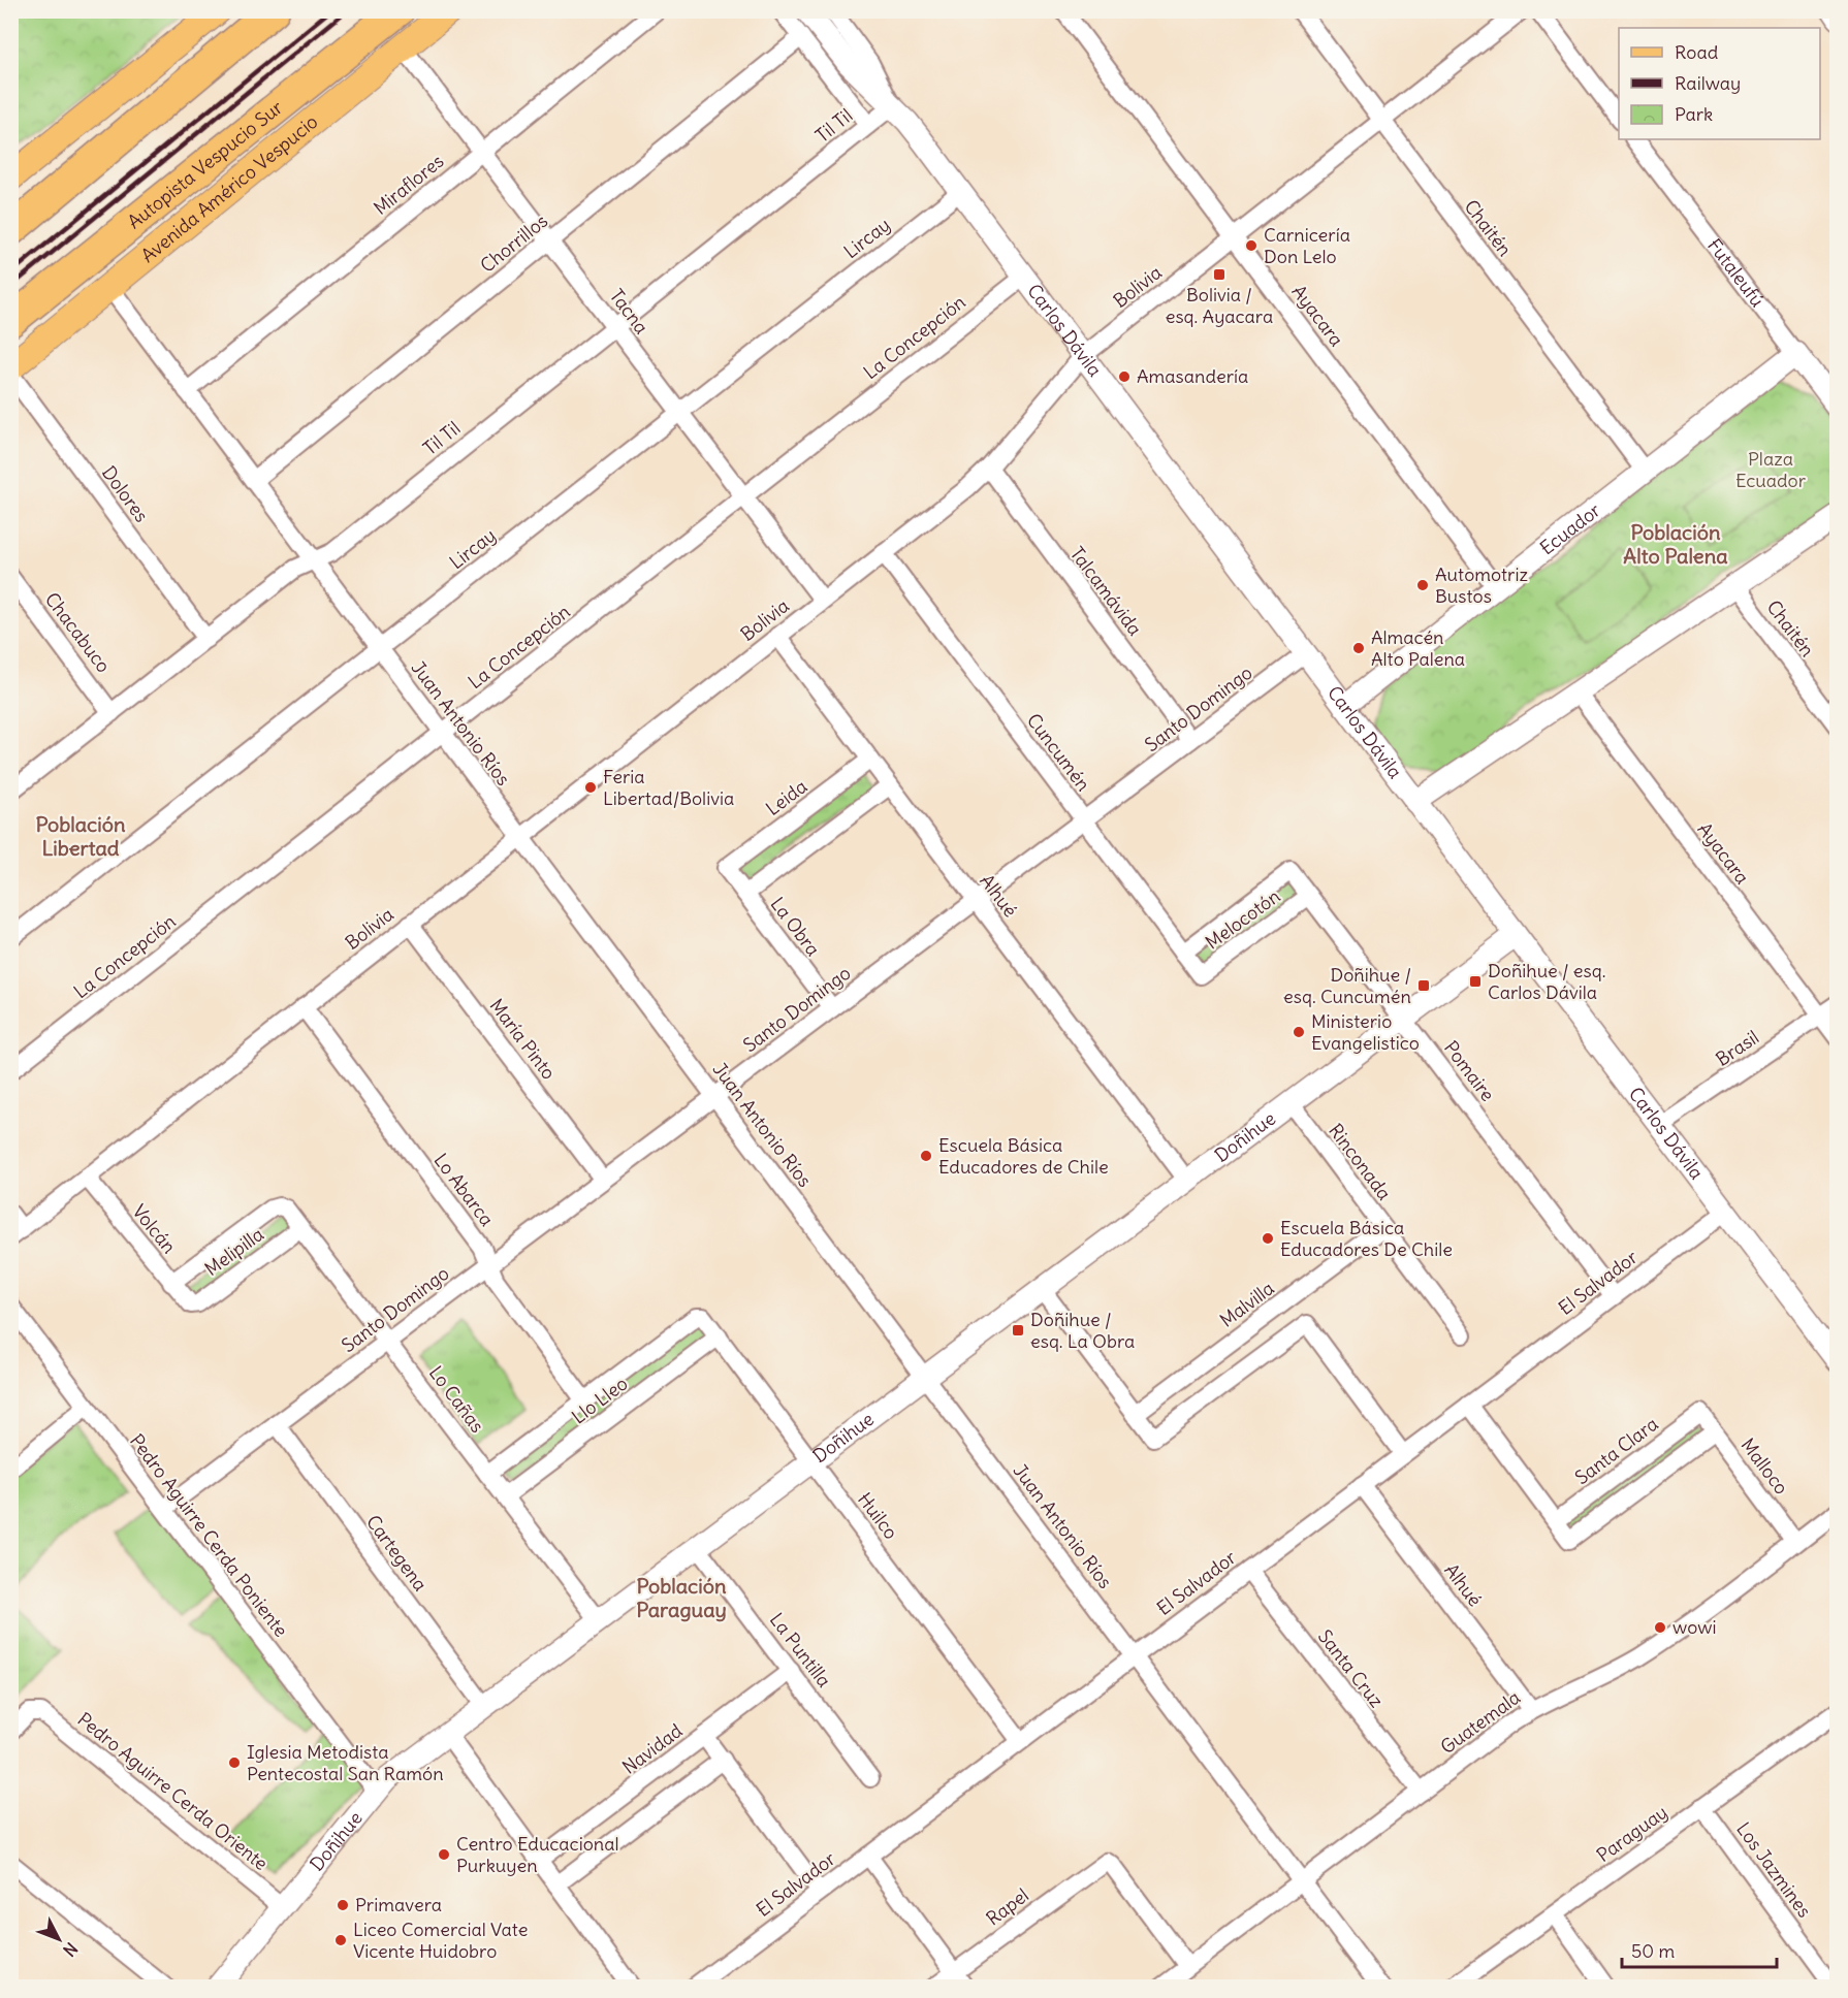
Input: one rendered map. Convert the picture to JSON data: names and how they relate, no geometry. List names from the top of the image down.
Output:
{
  "streets": {
    "highway": ["Autopista Vespucio Sur"],
    "main road": ["Avenida Américo Vespucio"],
    "street": [
      "Til Til",
      "Miraflores",
      "Chaitén",
      "Lircay",
      "Chorrillos",
      "Futaleufú",
      "Bolivia",
      "Tacna",
      "Ayacara",
      "Carlos Dávila",
      "La Concepción",
      "Dolores",
      "Ecuador",
      "Talcamávida",
      "Chacabuco",
      "Santo Domingo",
      "Juan Antonio Ríos",
      "Cuncumén",
      "Leida",
      "Alhué",
      "Melocotón",
      "La Obra",
      "María Pinto",
      "Brasil",
      "Pomaire",
      "Doñihue",
      "Rinconada",
      "Lo Abarca",
      "Volcán",
      "Melipilla",
      "El Salvador",
      "Malvilla",
      "Lo Cañas",
      "Llo Lleo",
      "Santa Clara",
      "Malloco",
      "Huilco",
      "Pedro Aguirre Cerda Poniente",
      "Cartegena",
      "La Puntilla",
      "Santa Cruz",
      "Guatemala",
      "Navidad",
      "Pedro Aguirre Cerda Oriente",
      "Paraguay",
      "Los Jazmines",
      "Rapel"
    ]
  },
  "crossings": [
    ["Til Til", "Tacna"],
    ["Til Til", "Carlos Dávila"],
    ["Til Til", "Dolores"],
    ["Til Til", "Chacabuco"],
    ["Til Til", "Juan Antonio Ríos"],
    ["Miraflores", "Tacna"],
    ["Miraflores", "Juan Antonio Ríos"],
    ["Avenida Américo Vespucio", "Tacna"],
    ["Avenida Américo Vespucio", "Juan Antonio Ríos"],
    ["Chaitén", "Bolivia"],
    ["Chaitén", "Ecuador"],
    ["Lircay", "Tacna"],
    ["Lircay", "Carlos Dávila"],
    ["Lircay", "Juan Antonio Ríos"],
    ["Chorrillos", "Tacna"],
    ["Chorrillos", "Juan Antonio Ríos"],
    ["Futaleufú", "Ecuador"],
    ["Bolivia", "Tacna"],
    ["Bolivia", "Ayacara"],
    ["Bolivia", "Carlos Dávila"],
    ["Bolivia", "Talcamávida"],
    ["Bolivia", "Juan Antonio Ríos"],
    ["Bolivia", "Cuncumén"],
    ["Bolivia", "Alhué"],
    ["Bolivia", "María Pinto"],
    ["Bolivia", "Lo Abarca"],
    ["Bolivia", "Volcán"],
    ["Tacna", "La Concepción"],
    ["Ayacara", "Ecuador"],
    ["Ayacara", "Brasil"],
    ["Carlos Dávila", "La Concepción"],
    ["Carlos Dávila", "Ecuador"],
    ["Carlos Dávila", "Santo Domingo"],
    ["Carlos Dávila", "Brasil"],
    ["Carlos Dávila", "Doñihue"],
    ["Carlos Dávila", "El Salvador"],
    ["La Concepción", "Juan Antonio Ríos"],
    ["Talcamávida", "Santo Domingo"],
    ["Santo Domingo", "Juan Antonio Ríos"],
    ["Santo Domingo", "Cuncumén"],
    ["Santo Domingo", "Alhué"],
    ["Santo Domingo", "La Obra"],
    ["Santo Domingo", "María Pinto"],
    ["Santo Domingo", "Lo Abarca"],
    ["Santo Domingo", "Lo Cañas"],
    ["Santo Domingo", "Pedro Aguirre Cerda Poniente"],
    ["Santo Domingo", "Cartegena"],
    ["Juan Antonio Ríos", "Doñihue"],
    ["Juan Antonio Ríos", "El Salvador"],
    ["Juan Antonio Ríos", "Guatemala"],
    ["Cuncumén", "Melocotón"],
    ["Leida", "Alhué"],
    ["Leida", "La Obra"],
    ["Alhué", "Doñihue"],
    ["Alhué", "El Salvador"],
    ["Alhué", "Guatemala"],
    ["Melocotón", "Pomaire"],
    ["Pomaire", "Doñihue"],
    ["Pomaire", "El Salvador"],
    ["Doñihue", "Rinconada"],
    ["Doñihue", "Lo Cañas"],
    ["Doñihue", "Huilco"],
    ["Doñihue", "Pedro Aguirre Cerda Poniente"],
    ["Doñihue", "Cartegena"],
    ["Doñihue", "La Puntilla"],
    ["Doñihue", "Pedro Aguirre Cerda Oriente"],
    ["Rinconada", "Malvilla"],
    ["Lo Abarca", "Llo Lleo"],
    ["Volcán", "Melipilla"],
    ["Melipilla", "Lo Cañas"],
    ["El Salvador", "Huilco"],
    ["El Salvador", "Santa Cruz"],
    ["Lo Cañas", "Llo Lleo"],
    ["Llo Lleo", "Huilco"],
    ["Santa Clara", "Malloco"],
    ["Malloco", "Guatemala"],
    ["La Puntilla", "Navidad"],
    ["Santa Cruz", "Guatemala"],
    ["Guatemala", "Rapel"],
    ["Paraguay", "Los Jazmines"]
  ],
  "districts": ["Población Alto Palena", "Población Libertad", "Población Paraguay"],
  "parks": ["Plaza Ecuador"],
  "places": {
    "other": [
      "Carnicería Don Lelo",
      "Amasandería",
      "Automotriz Bustos",
      "Almacén Alto Palena",
      "Feria Libertad/Bolivia",
      "Ministerio Evangelistico",
      "Escuela Básica Educadores de Chile",
      "Escuela Básica Educadores De Chile",
      "wowi",
      "Iglesia Metodista Pentecostal San Ramón",
      "Centro Educacional Purkuyen",
      "Primavera",
      "Liceo Comercial Vate Vicente Huidobro"
    ],
    "transit": [
      "Bolivia / esq. Ayacara",
      "Doñihue / esq. Carlos Dávila",
      "Doñihue / esq. Cuncumén",
      "Doñihue / esq. La Obra"
    ]
  },
  "legend": ["Road", "Railway", "Park"],
  "scale_bar": "50 m",
  "north": "bottom right"
}
